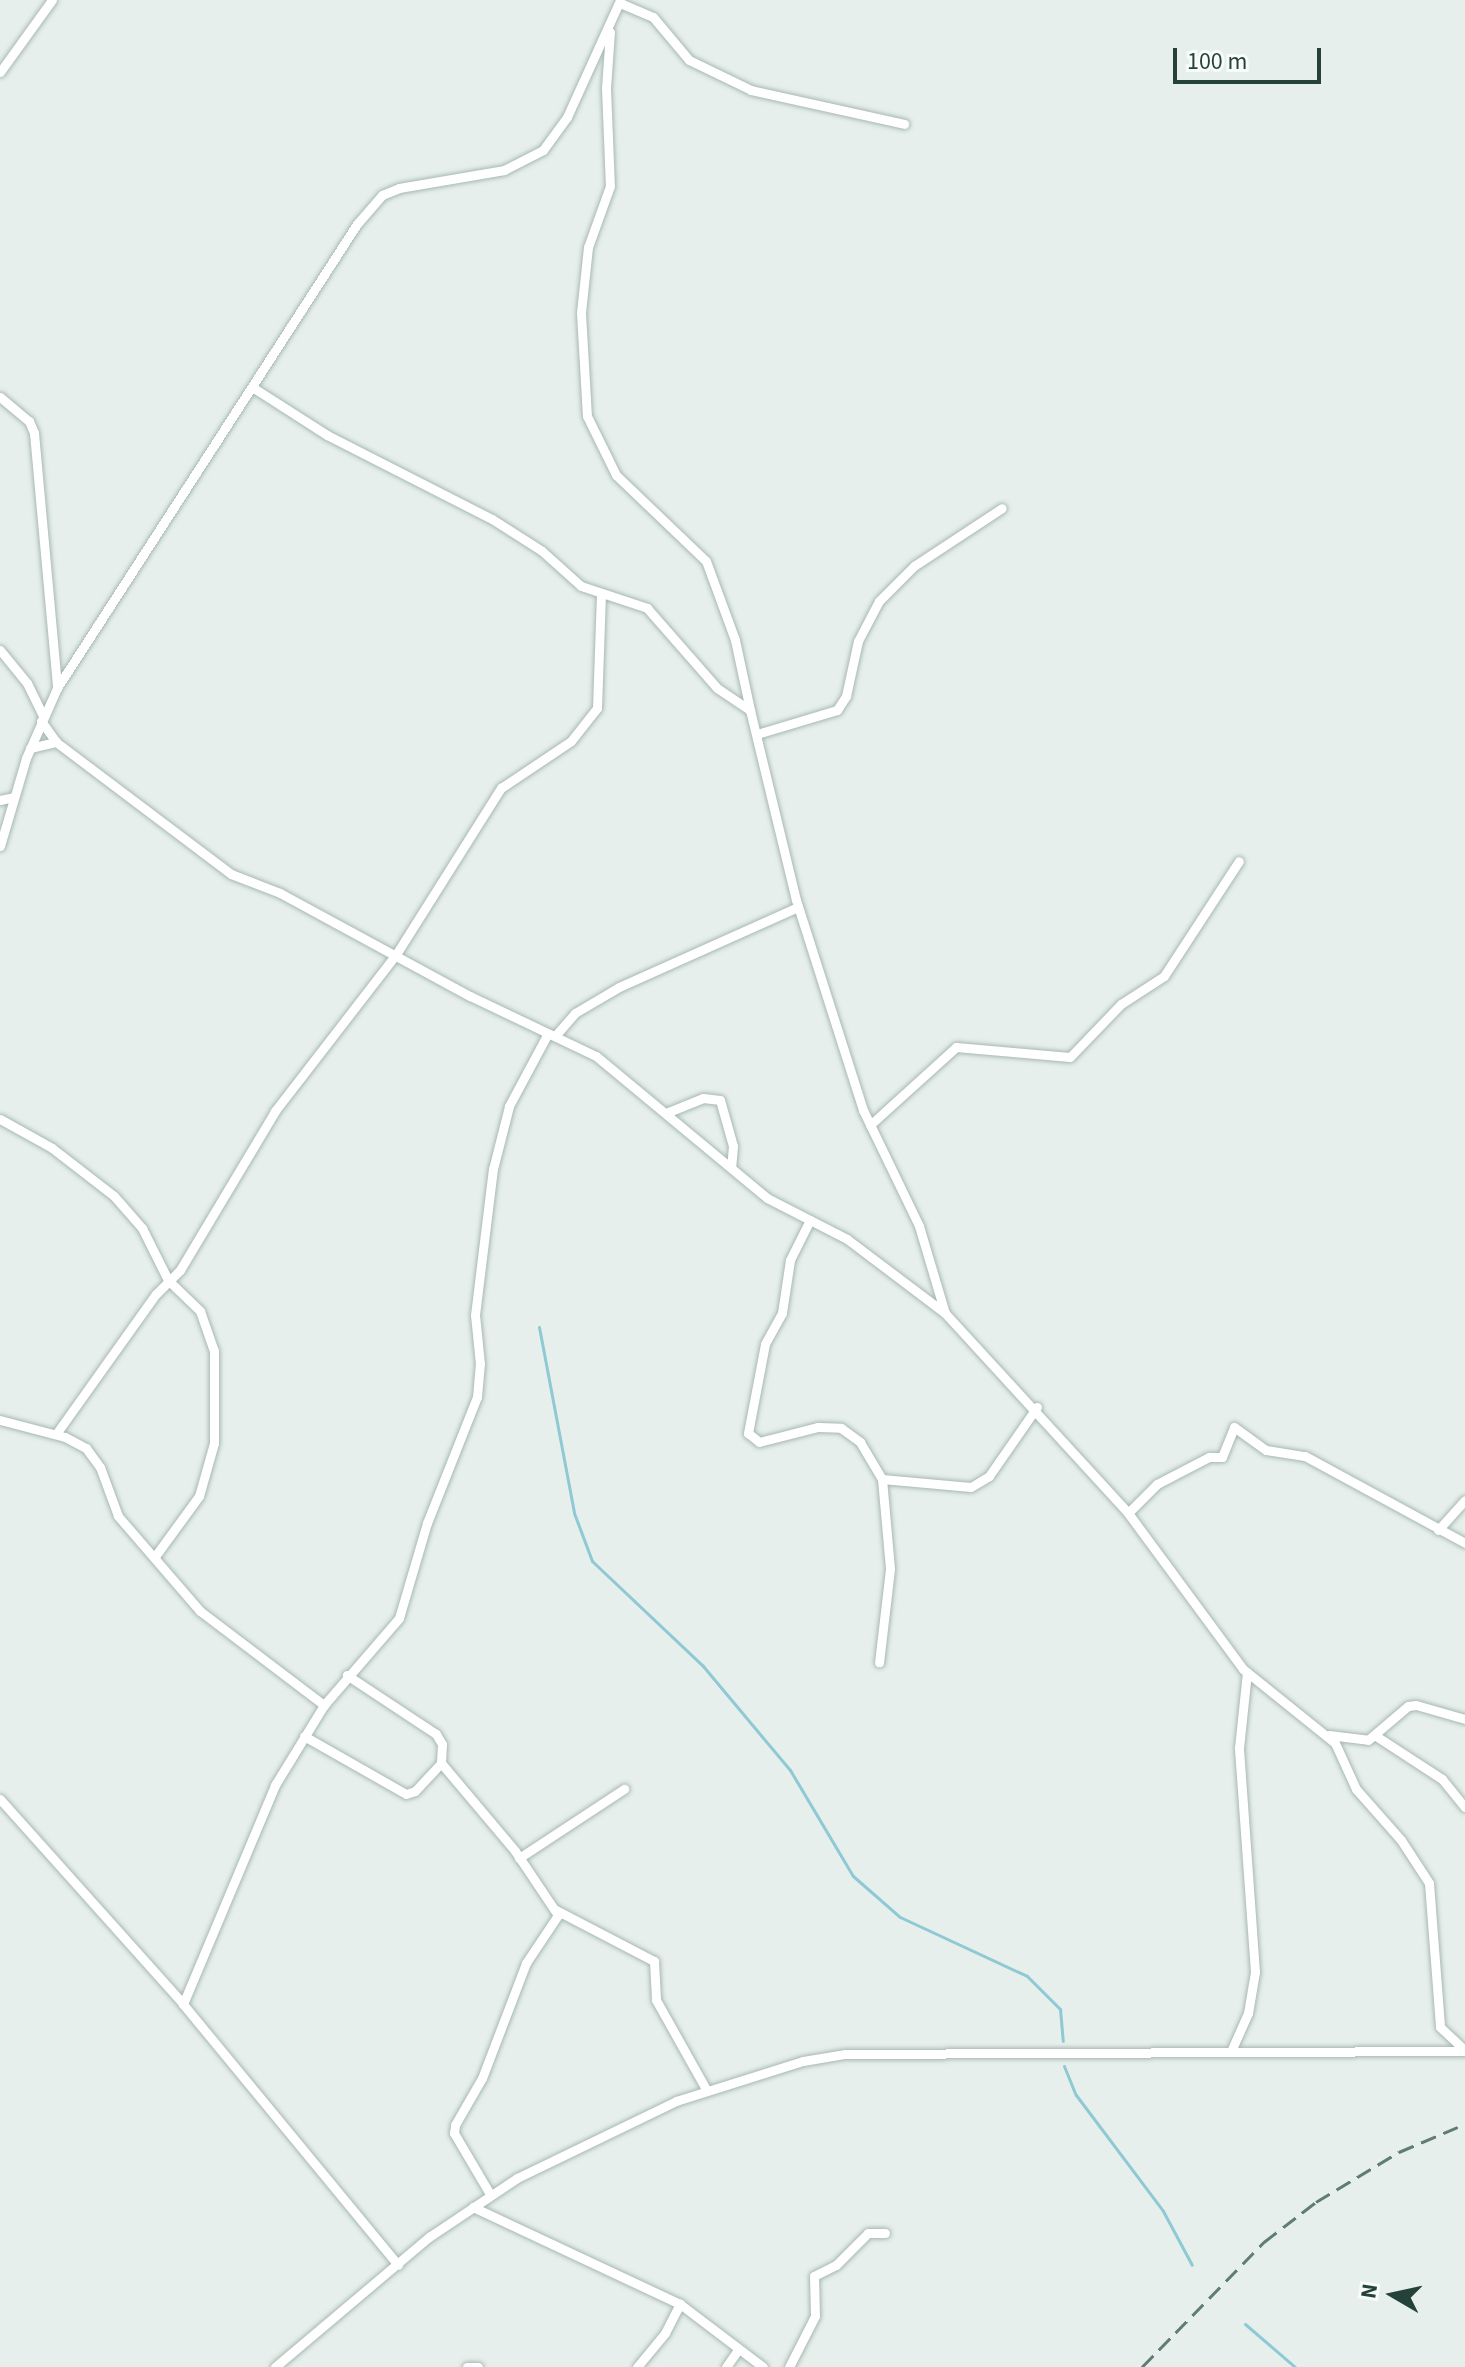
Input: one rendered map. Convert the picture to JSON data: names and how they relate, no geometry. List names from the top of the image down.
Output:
{
  "scale_bar": "100 m",
  "north": "left"
}
